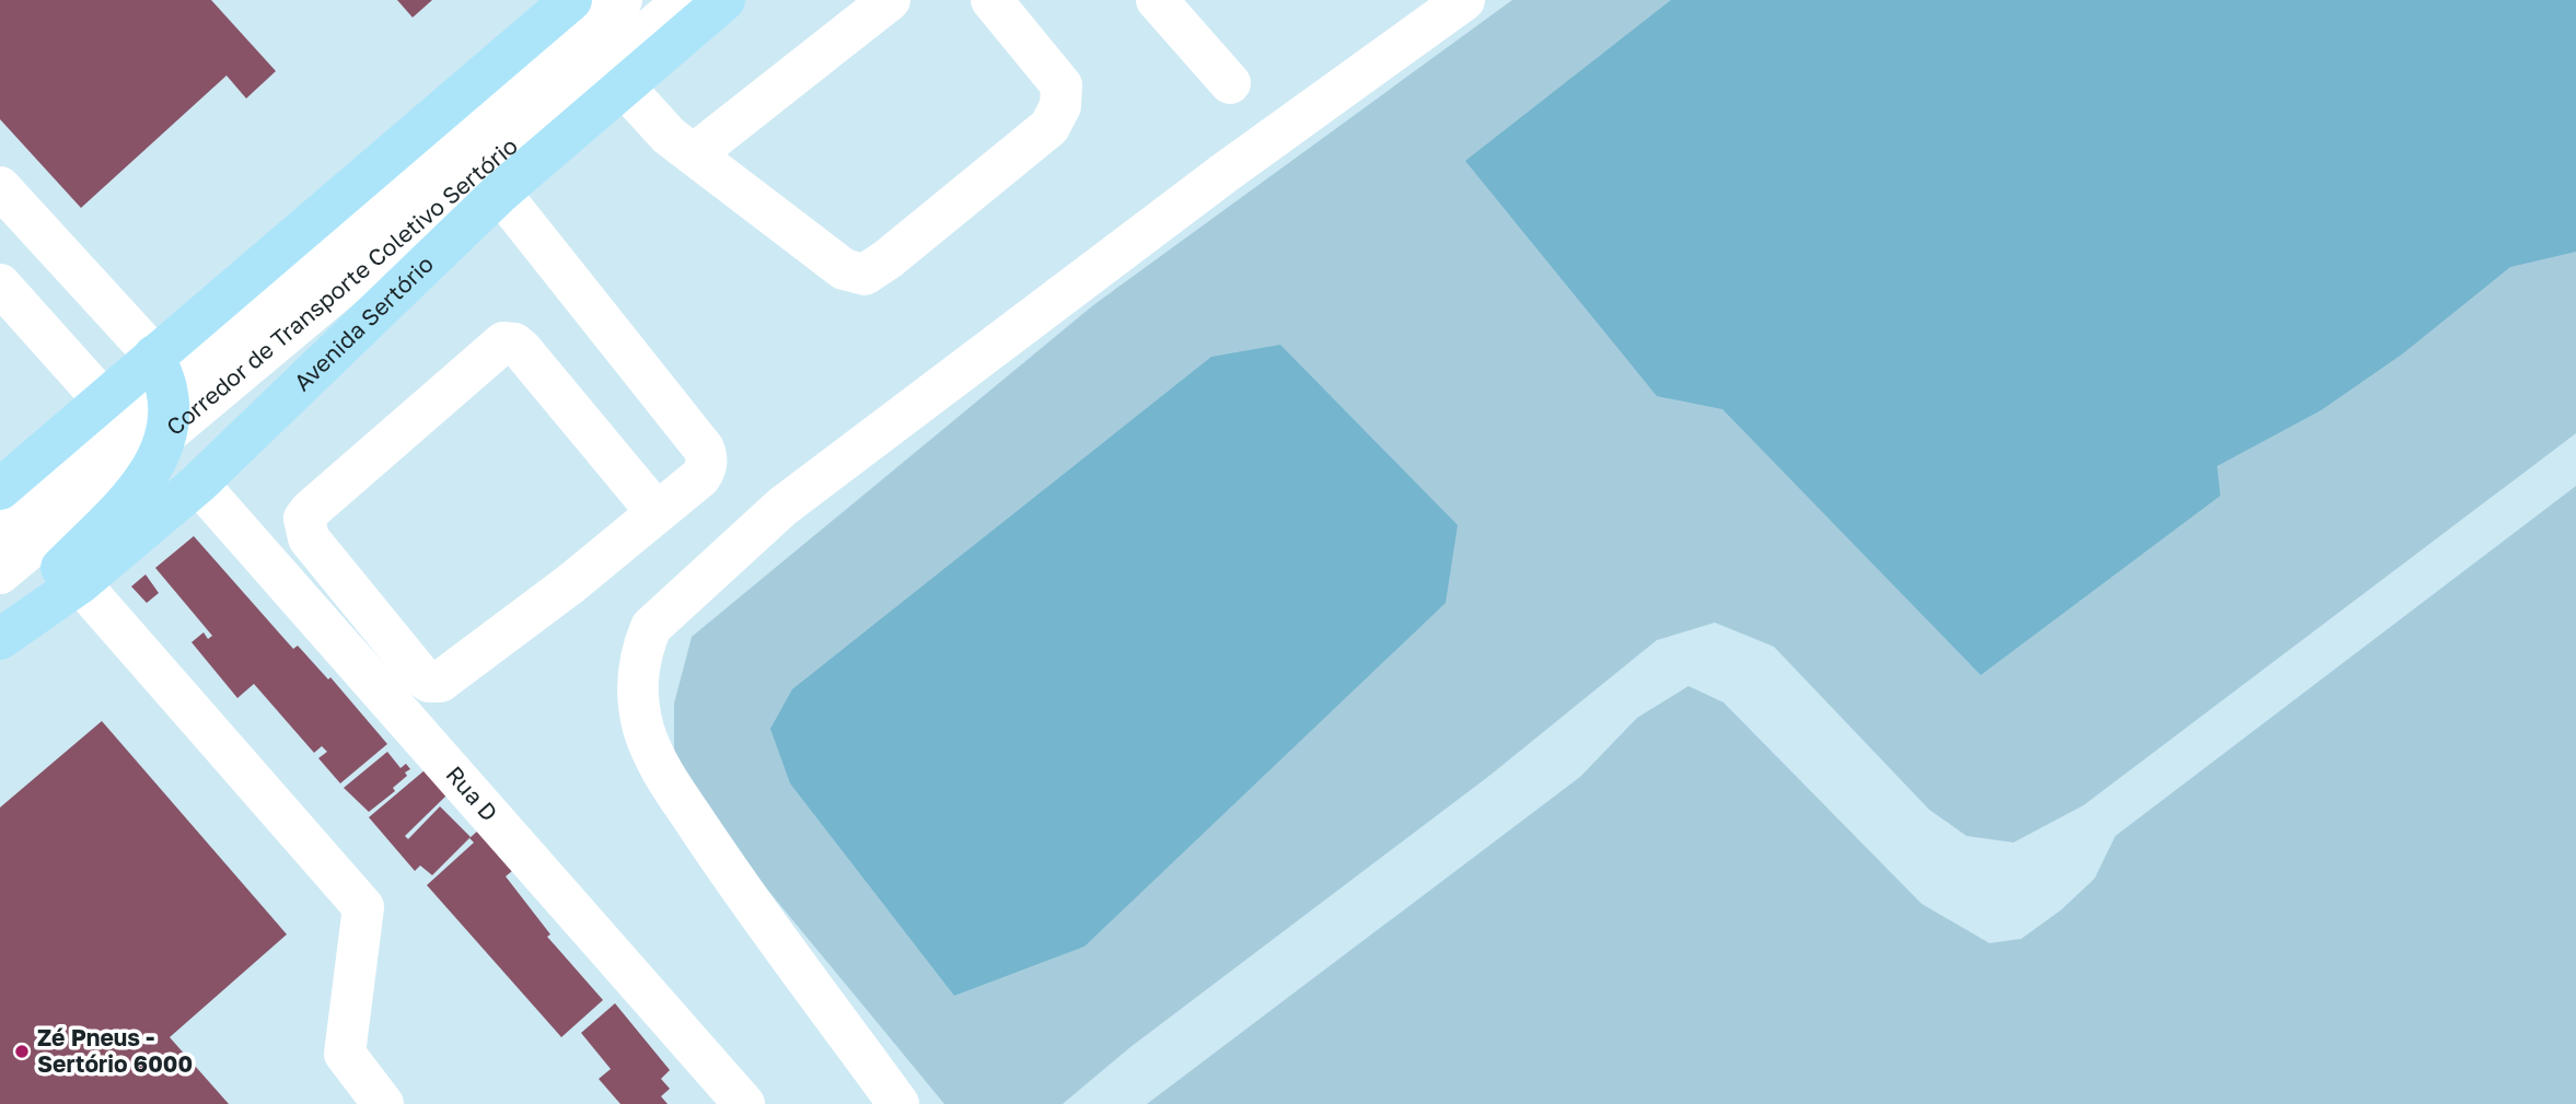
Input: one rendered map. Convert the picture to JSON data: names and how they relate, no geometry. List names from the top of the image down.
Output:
{
  "streets": {
    "main road": ["Avenida Sertório"],
    "street": ["Corredor de Transporte Coletivo Sertório", "Rua D"]
  },
  "crossings": [
    ["Avenida Sertório", "Rua D"]
  ],
  "places": ["Zé Pneus - Sertório 6000"]
}
